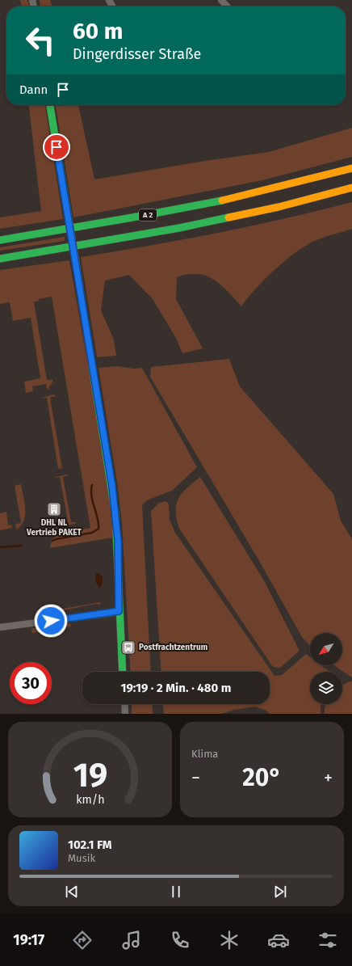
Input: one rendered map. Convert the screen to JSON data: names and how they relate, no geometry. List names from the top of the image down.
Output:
{
  "streets": {
    "main road": ["A 2"]
  },
  "places": {
    "building": ["DHL NL Vertrieb PAKET"],
    "bus stop": ["Postfrachtzentrum"]
  },
  "north": "bottom left",
  "page": {
    "turn": ["60 m", "Dingerdisser Straße"],
    "then": "Dann",
    "limit": "30",
    "trip": "19:19 · 2 Min. · 480 m",
    "tile": "Klima",
    "heat": ["−", "20°", "+"],
    "song": ["102.1 FM", "Musik"],
    "tabs": "19:17",
    "gauge": ["19", "km/h"]
  }
}
